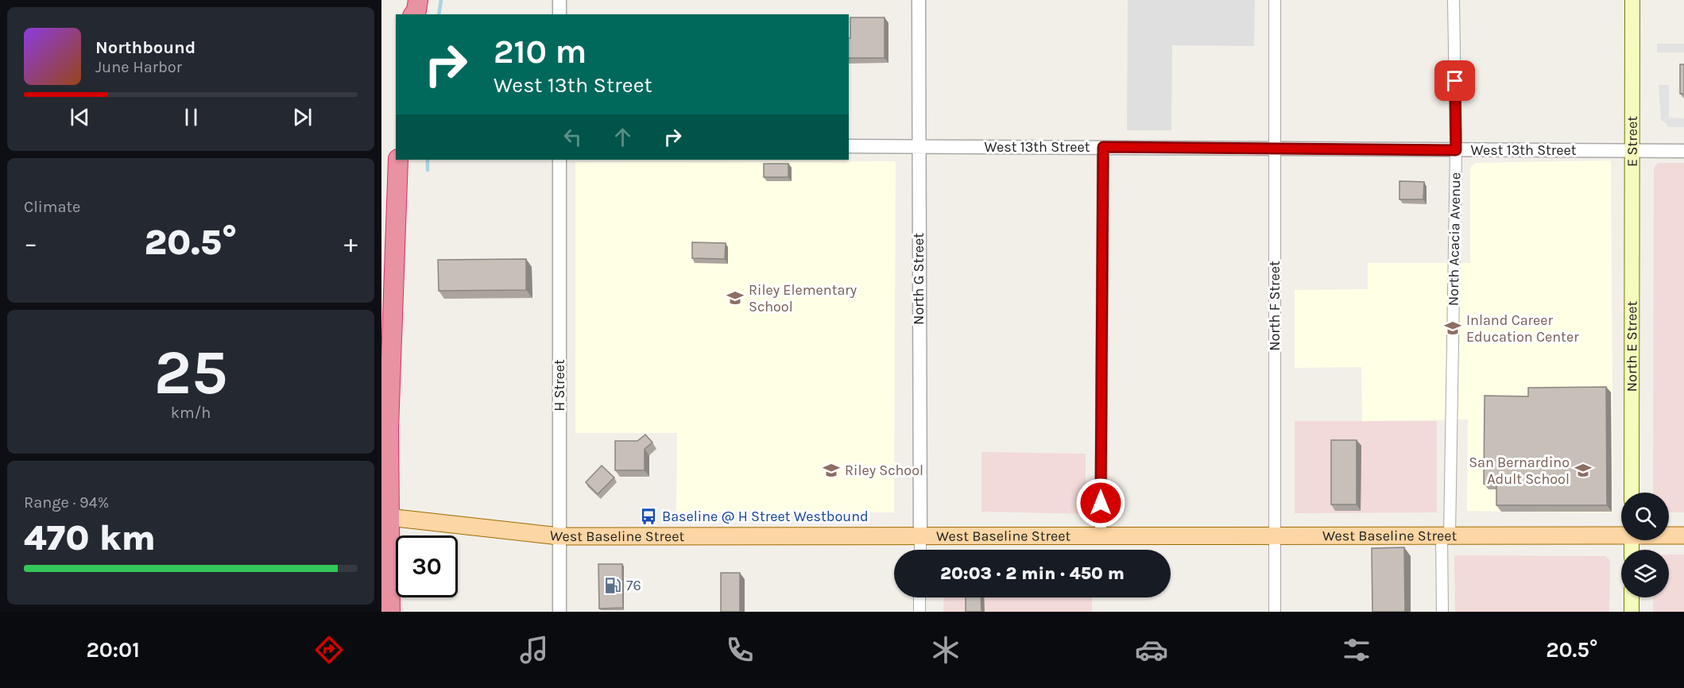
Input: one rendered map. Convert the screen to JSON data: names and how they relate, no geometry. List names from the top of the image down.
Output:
{
  "streets": {
    "main road": ["E Street", "North E Street", "West Baseline Street"],
    "street": [
      "West 13th Street",
      "North Acacia Avenue",
      "North G Street",
      "North F Street",
      "H Street"
    ]
  },
  "crossings": [
    ["E Street", "West 13th Street"],
    ["E Street", "North E Street"],
    ["West 13th Street", "North Acacia Avenue"],
    ["West 13th Street", "North G Street"],
    ["West 13th Street", "North F Street"],
    ["North Acacia Avenue", "West Baseline Street"],
    ["North G Street", "West Baseline Street"],
    ["North F Street", "West Baseline Street"],
    ["H Street", "West Baseline Street"]
  ],
  "places": {
    "school or university": [
      "Riley Elementary School",
      "Inland Career Education Center",
      "Riley School",
      "San Bernardino Adult School"
    ],
    "bus stop": ["Baseline @ H Street Westbound"],
    "fuel station": ["76"]
  },
  "page": {
    "turn": ["210 m", "West 13th Street"],
    "song": ["Northbound", "June Harbor"],
    "tile": [
      "Climate",
      ["25", "km/h"],
      ["Range · 94%", "470 km"]
    ],
    "heat": ["−", "20.5°", "+"],
    "limit": "30",
    "trip": "20:03 · 2 min · 450 m",
    "tabs": ["20:01", "20.5°"]
  }
}
